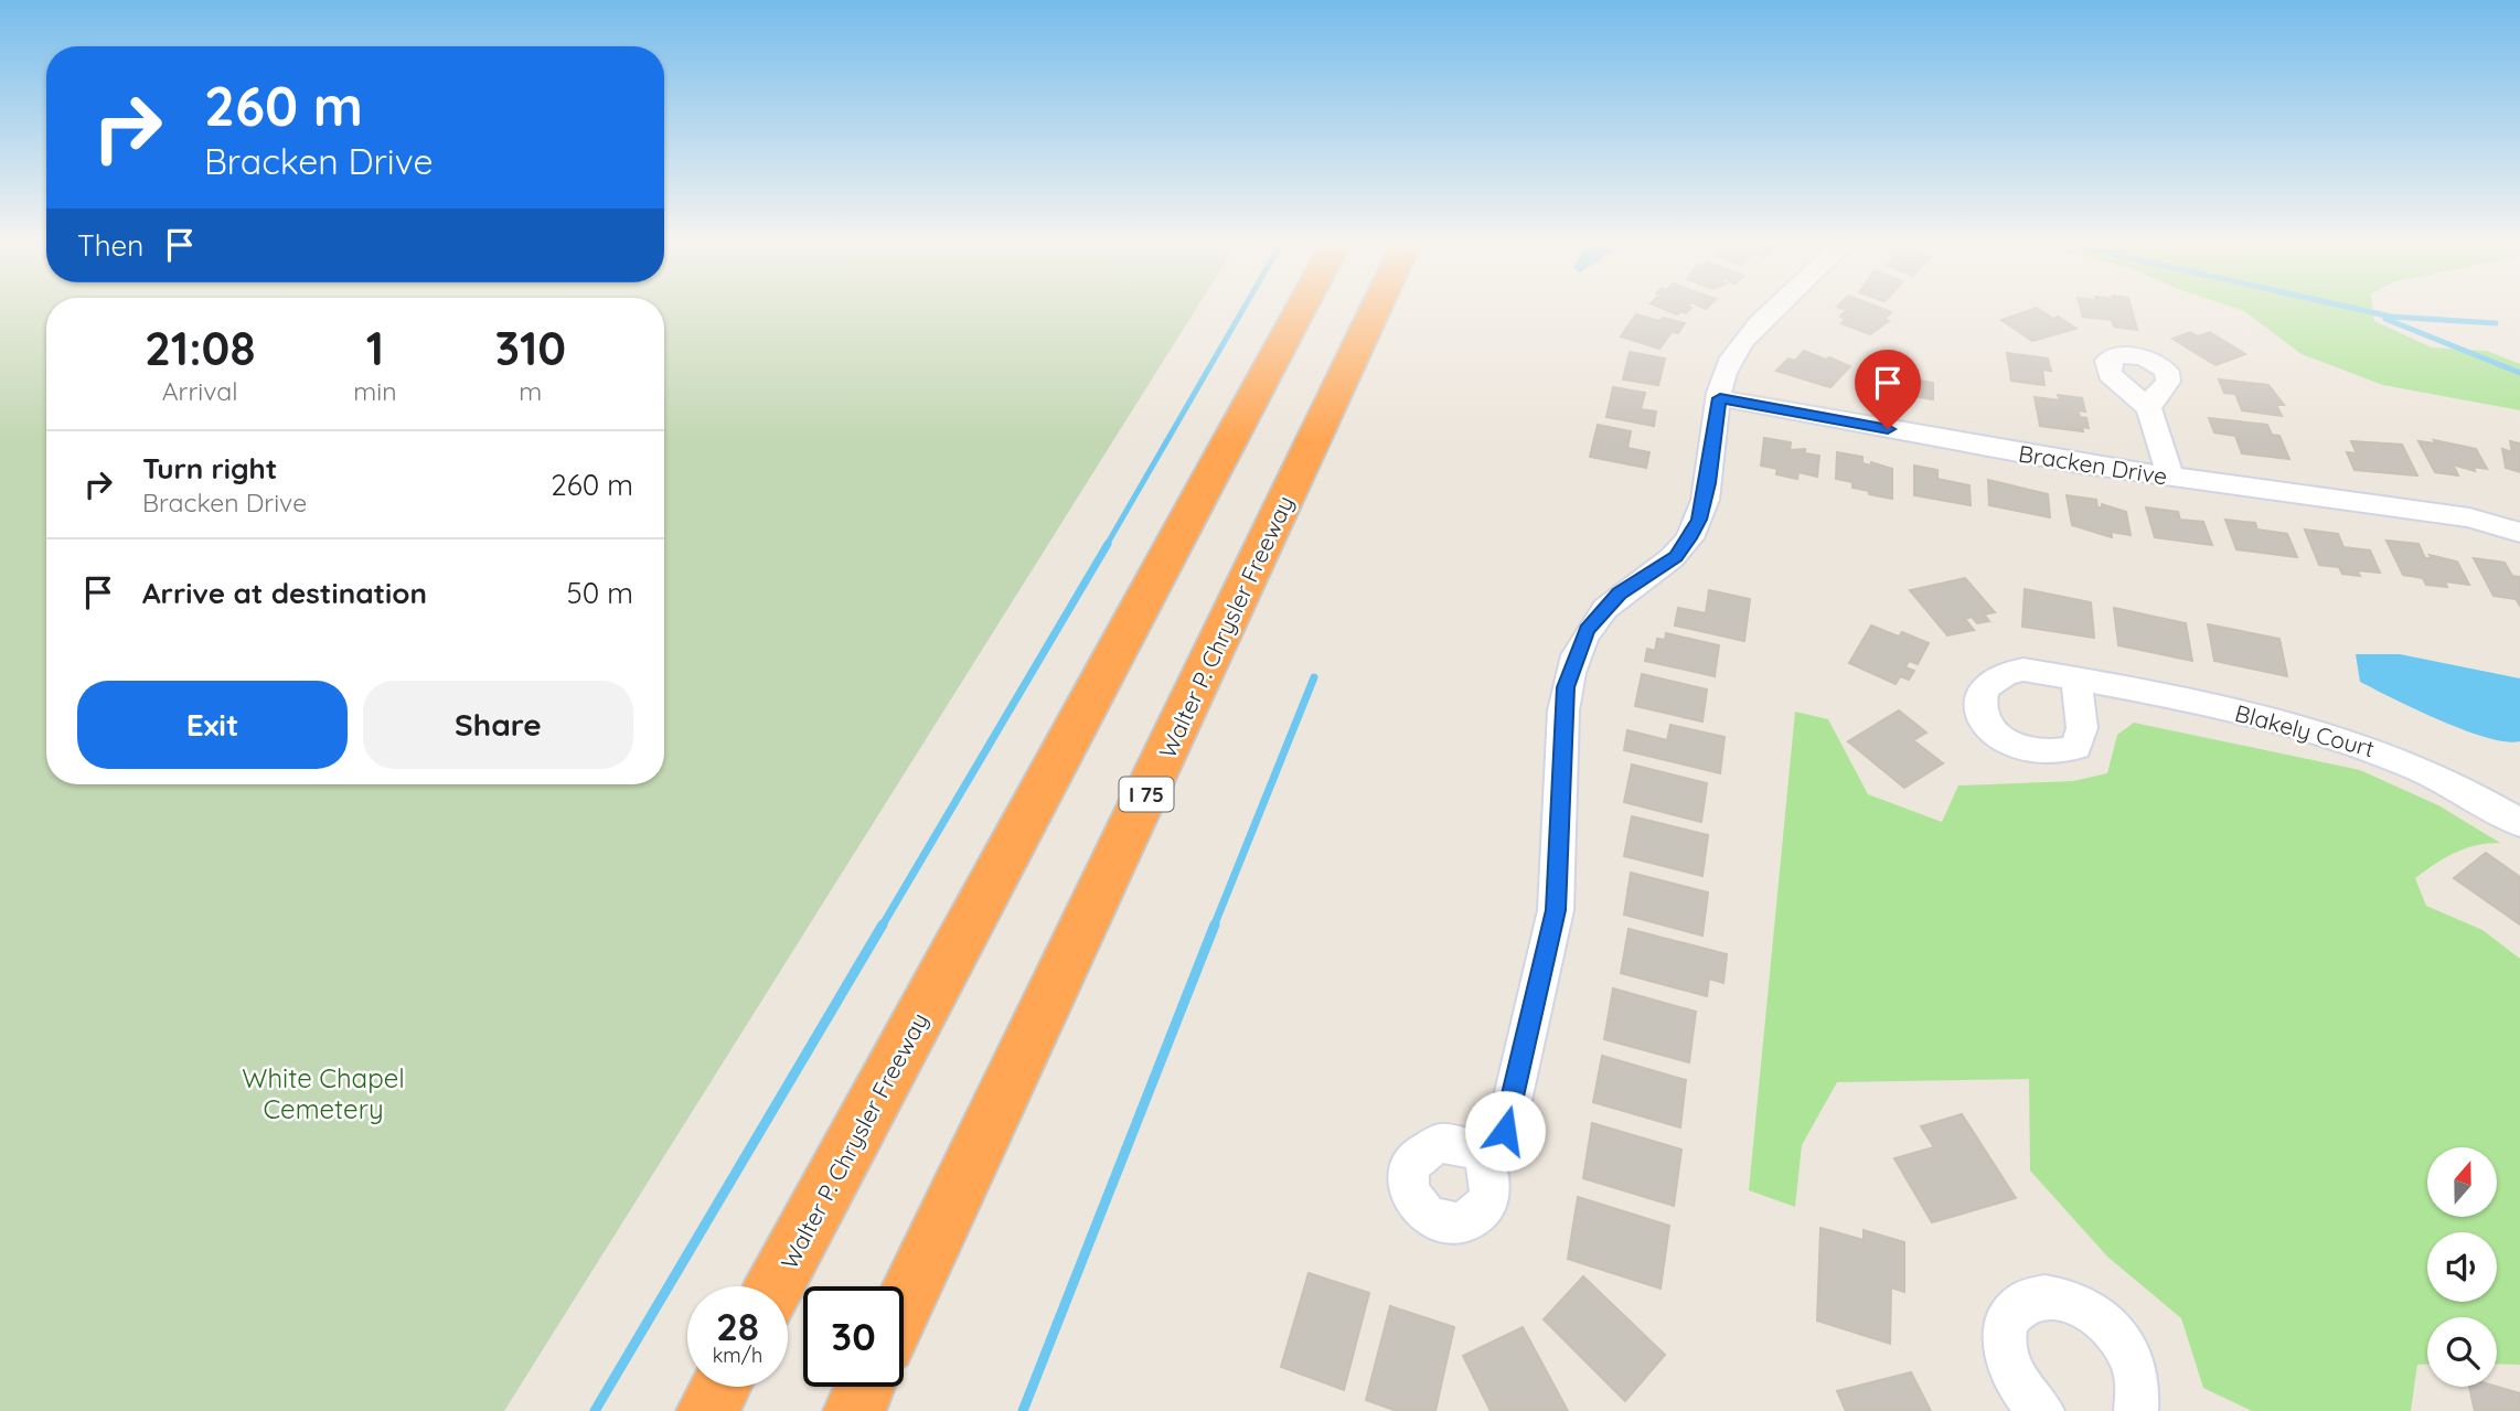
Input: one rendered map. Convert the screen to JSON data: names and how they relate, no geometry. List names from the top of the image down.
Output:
{
  "streets": {
    "highway": ["Walter P. Chrysler Freeway", "I 75"],
    "street": ["Bracken Drive", "Blakely Court"]
  },
  "parks": ["White Chapel Cemetery"],
  "north": "top",
  "page": {
    "turn": ["260 m", "Bracken Drive"],
    "then": "Then",
    "eta": [
      "21:08",
      "Arrival",
      "1",
      "min",
      "310",
      "m"
    ],
    "list": [
      {
        "name": "Turn right",
        "note": "Bracken Drive",
        "value": "260 m"
      },
      {
        "name": "Arrive at destination",
        "value": "50 m"
      }
    ],
    "buttons": ["Exit", "Share"],
    "speed": "28 km/h",
    "limit": "30"
  }
}
